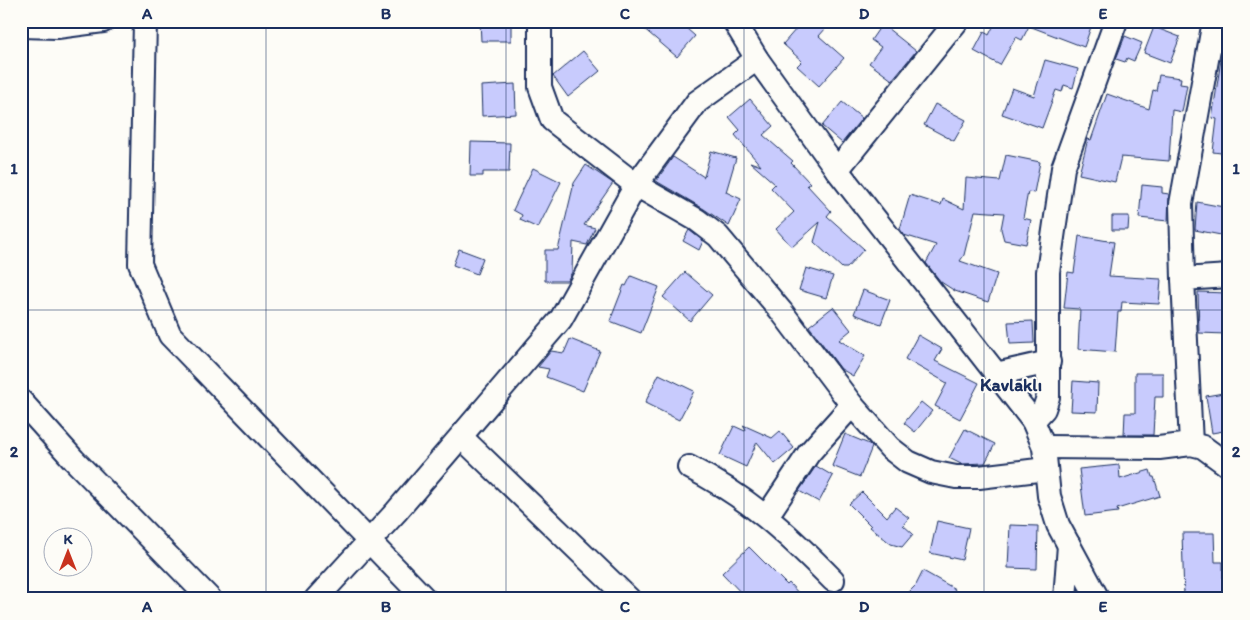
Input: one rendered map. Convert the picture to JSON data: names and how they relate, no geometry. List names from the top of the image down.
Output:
{
  "districts": ["Kavlaklı"],
  "north": "top",
  "grid": {
    "columns": [
      "A",
      "B",
      "C",
      "D",
      "E"
    ],
    "rows": ["1", "2"]
  }
}
